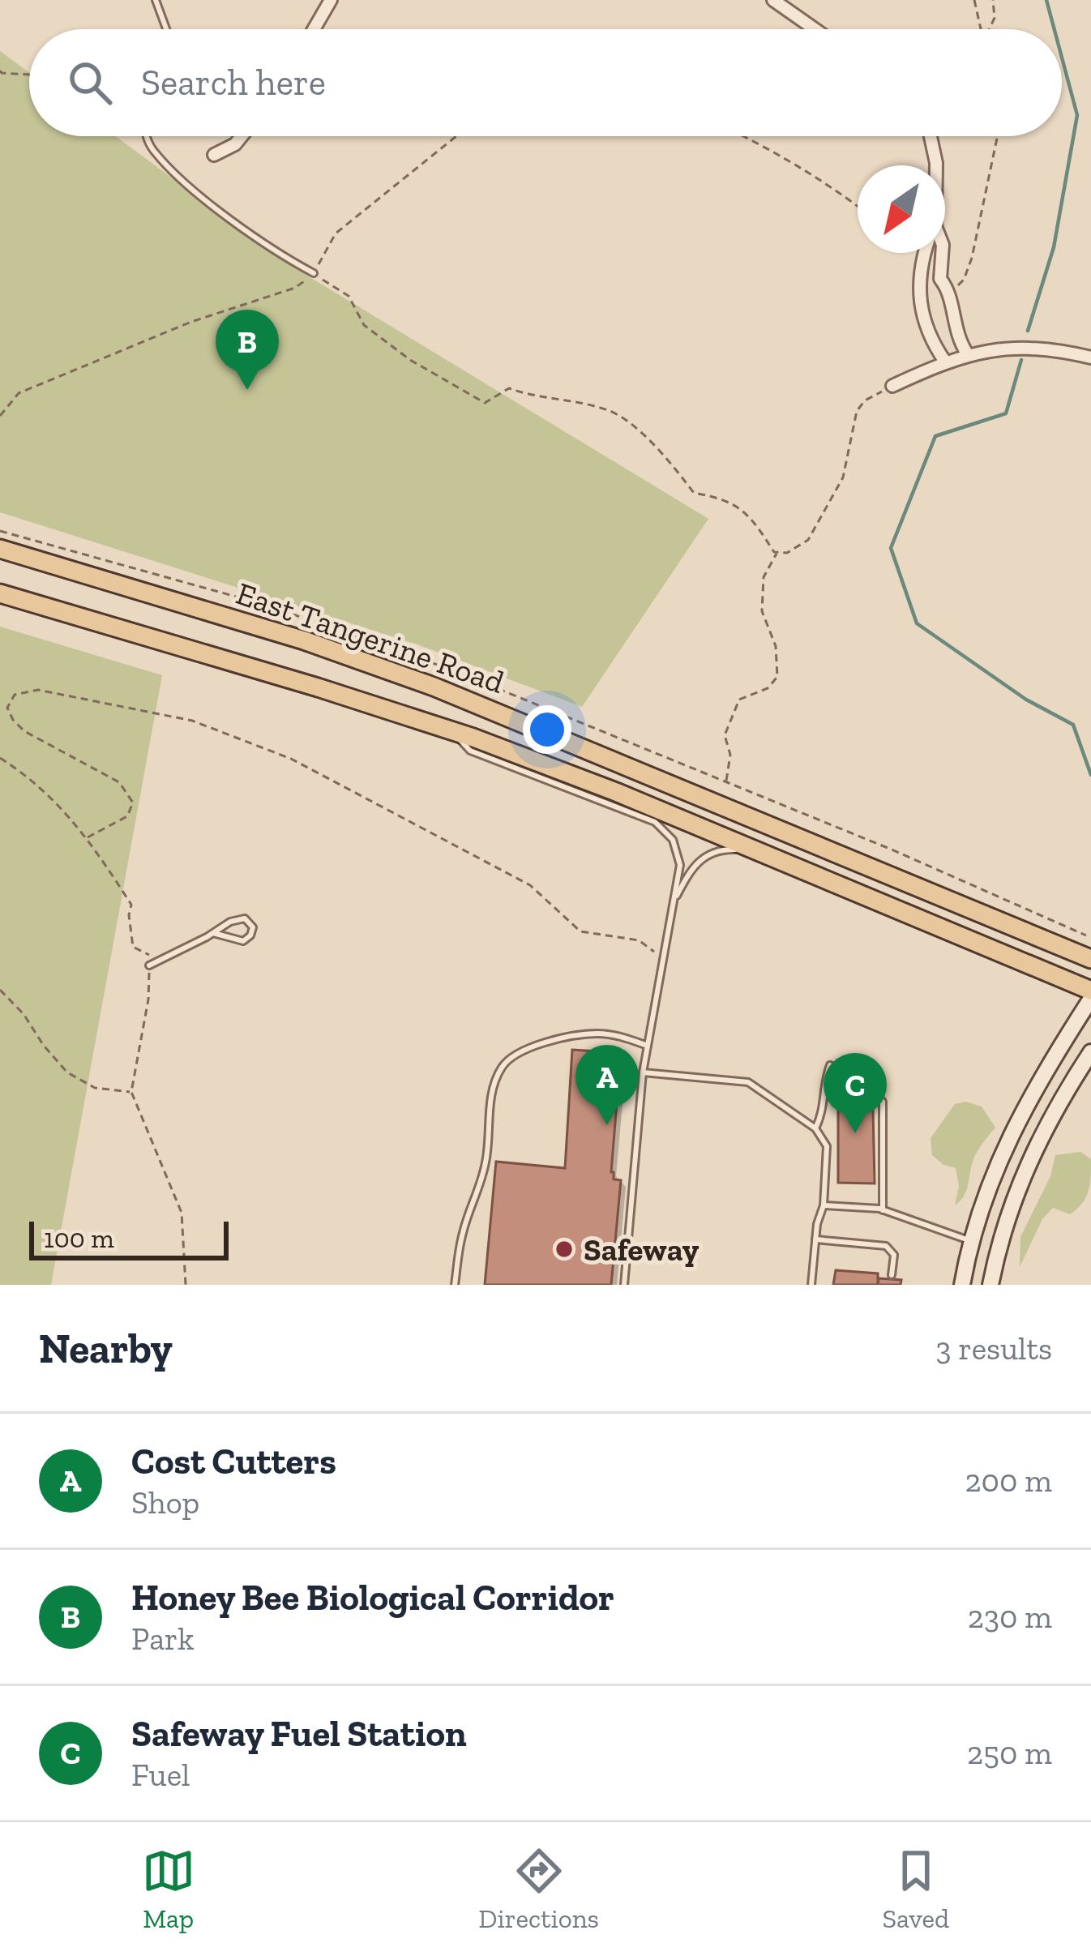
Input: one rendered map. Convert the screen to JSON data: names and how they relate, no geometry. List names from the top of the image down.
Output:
{
  "streets": {
    "main road": ["East Tangerine Road"]
  },
  "places": ["Safeway"],
  "scale_bar": "100 m",
  "north": "bottom left",
  "page": {
    "search": "Search here",
    "pins": ["B", "A", "C"],
    "scale": "100 m",
    "heading": ["Nearby", "3 results"],
    "list": [
      {
        "mark": "A",
        "name": "Cost Cutters",
        "note": "Shop",
        "value": "200 m"
      },
      {
        "mark": "B",
        "name": "Honey Bee Biological Corridor",
        "note": "Park",
        "value": "230 m"
      },
      {
        "mark": "C",
        "name": "Safeway Fuel Station",
        "note": "Fuel",
        "value": "250 m"
      }
    ],
    "nav": ["Map", "Directions", "Saved"]
  }
}
